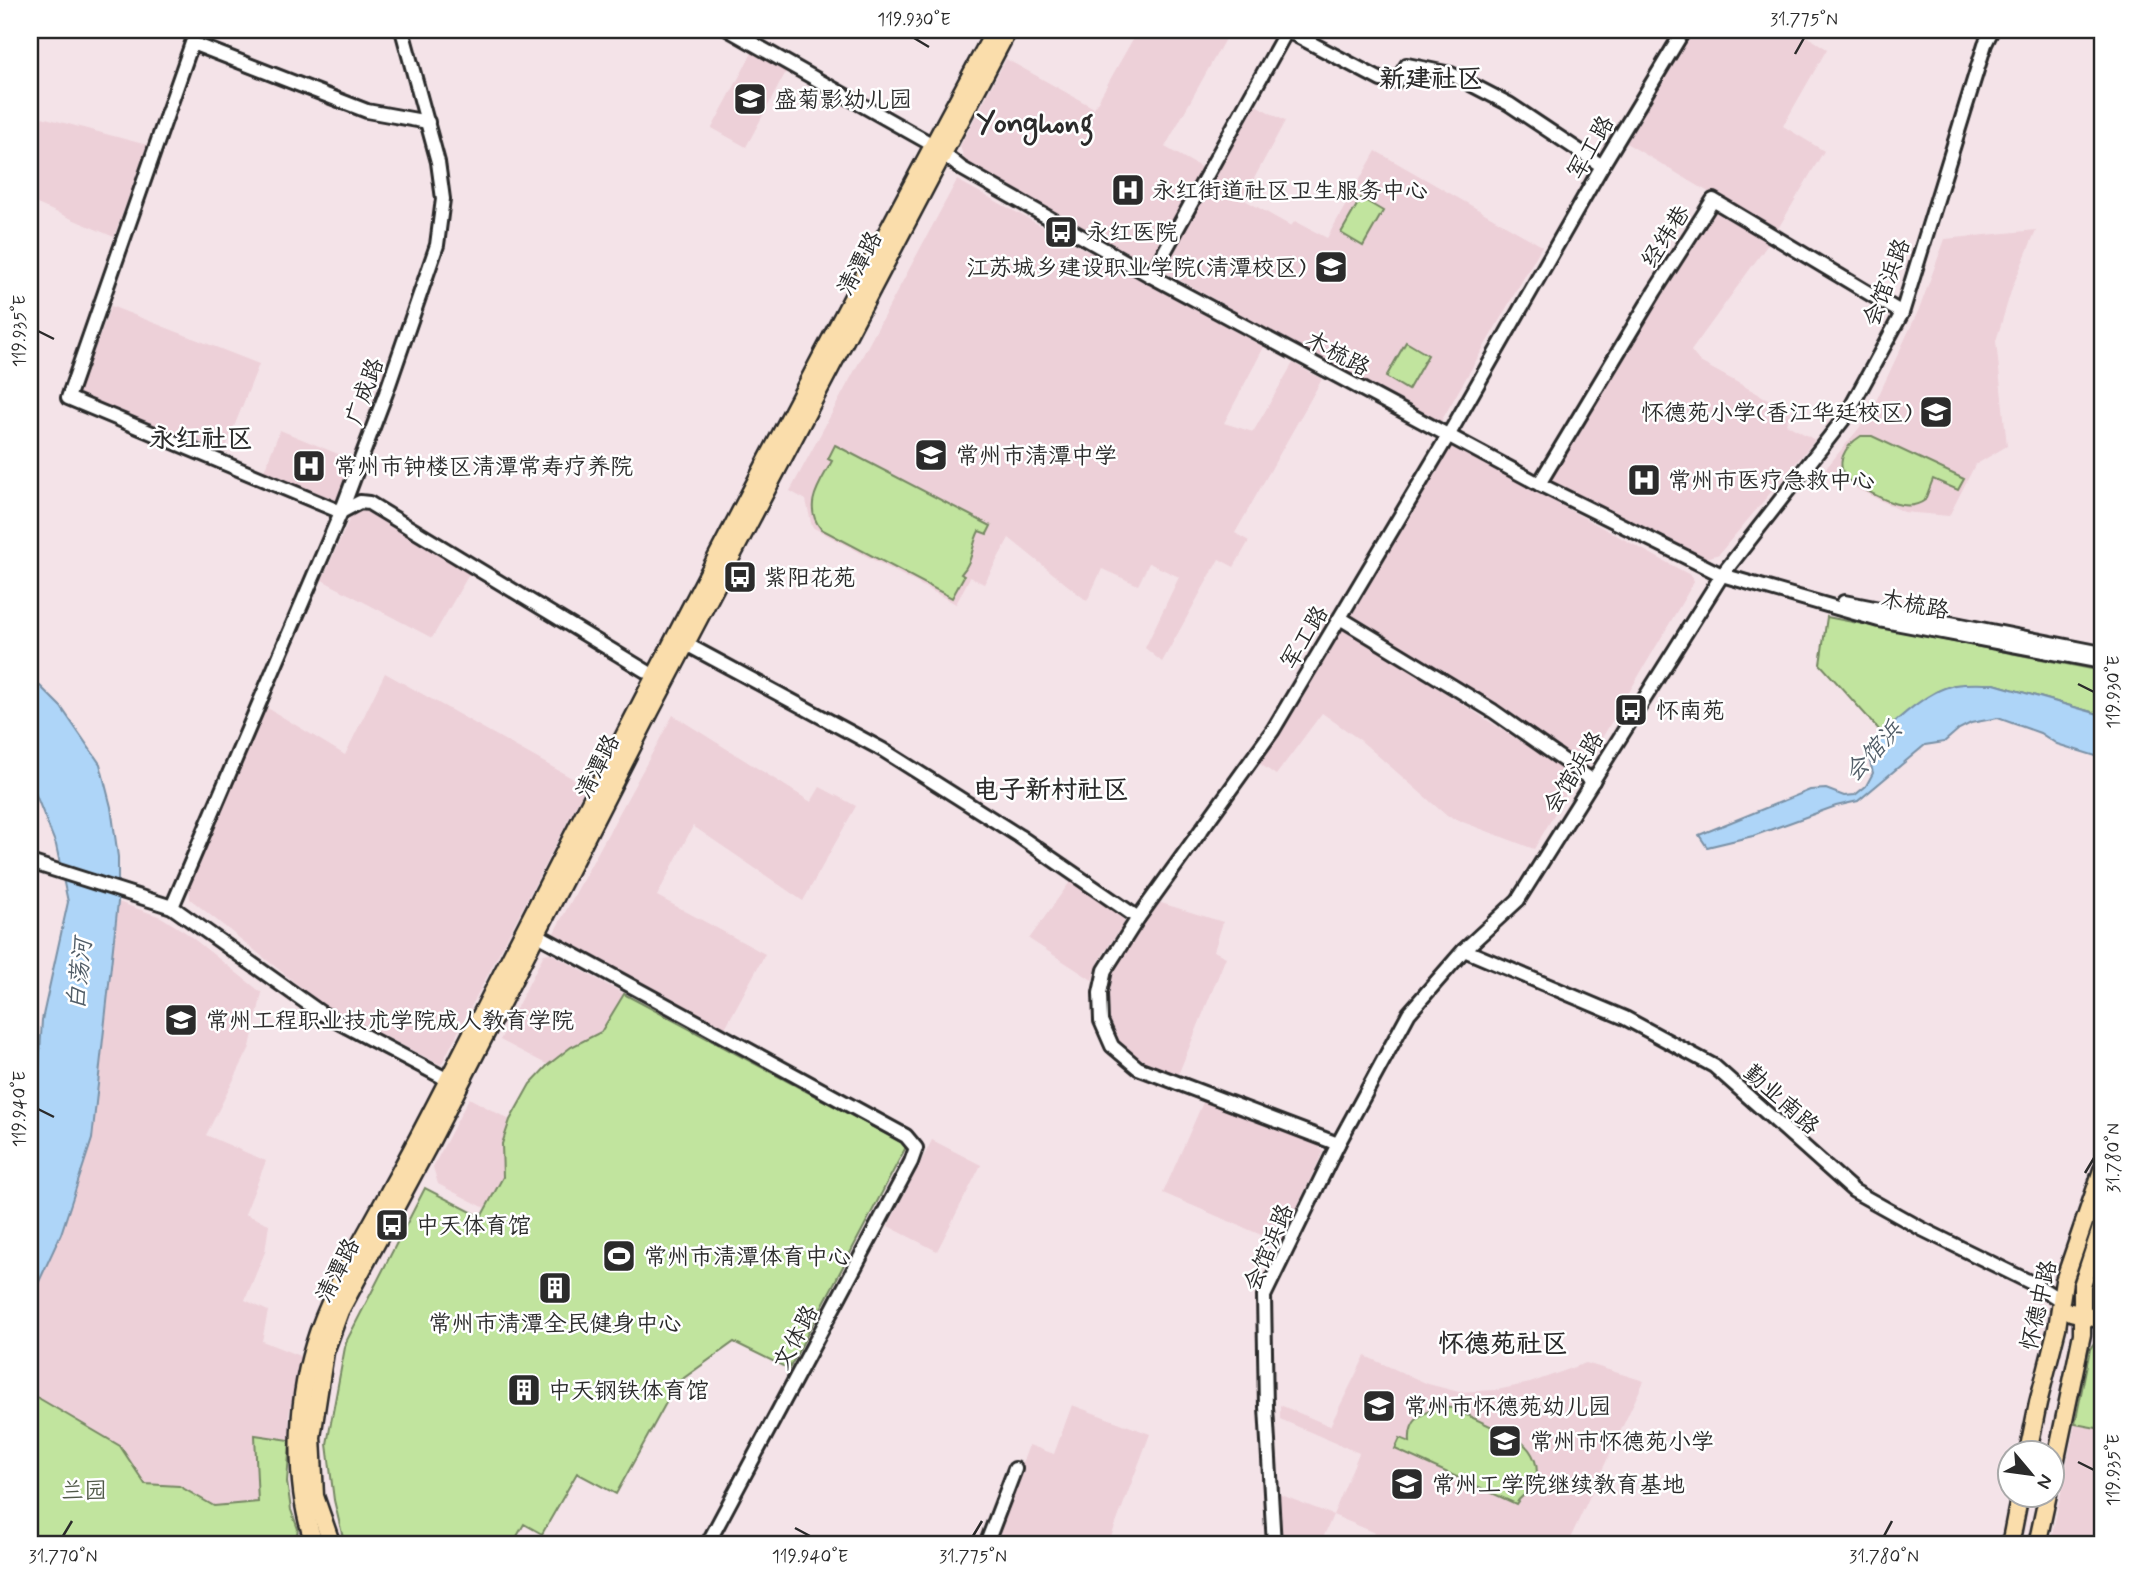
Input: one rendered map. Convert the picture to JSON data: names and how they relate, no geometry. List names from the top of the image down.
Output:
{
  "streets": {
    "main road": ["清潭路", "怀德中路"],
    "street": [
      "军工路",
      "经纬巷",
      "会馆浜路",
      "木梳路",
      "广成路",
      "勤业南路",
      "文体路"
    ]
  },
  "crossings": [
    ["军工路", "会馆浜路"],
    ["军工路", "木梳路"],
    ["经纬巷", "会馆浜路"],
    ["经纬巷", "木梳路"],
    ["清潭路", "木梳路"],
    ["清潭路", "文体路"],
    ["会馆浜路", "木梳路"],
    ["会馆浜路", "勤业南路"],
    ["勤业南路", "怀德中路"]
  ],
  "districts": [
    "新建社区",
    "Yonghong",
    "永红社区",
    "电子新村社区",
    "怀德苑社区"
  ],
  "water": ["会馆浜", "白荡河"],
  "parks": ["兰园"],
  "places": {
    "school or university": [
      "盛菊影幼儿园",
      "江苏城乡建设职业学院(清潭校区)",
      "怀德苑小学(香江华廷校区)",
      "常州市清潭中学",
      "常州工程职业技术学院成人教育学院",
      "常州市怀德苑幼儿园",
      "常州市怀德苑小学",
      "常州工学院继续教育基地"
    ],
    "hospital": ["永红街道社区卫生服务中心", "常州市钟楼区清潭常寿疗养院", "常州市医疗急救中心"],
    "bus stop": [
      "永红医院",
      "紫阳花苑",
      "怀南苑",
      "中天体育馆"
    ],
    "sports": ["常州市清潭体育中心"],
    "building": ["常州市清潭全民健身中心", "中天钢铁体育馆"]
  },
  "north": "bottom right",
  "coordinates": [
    "119.930°E",
    "31.775°N",
    "119.935°E",
    "119.940°E",
    "31.780°N",
    "31.770°N"
  ]
}
